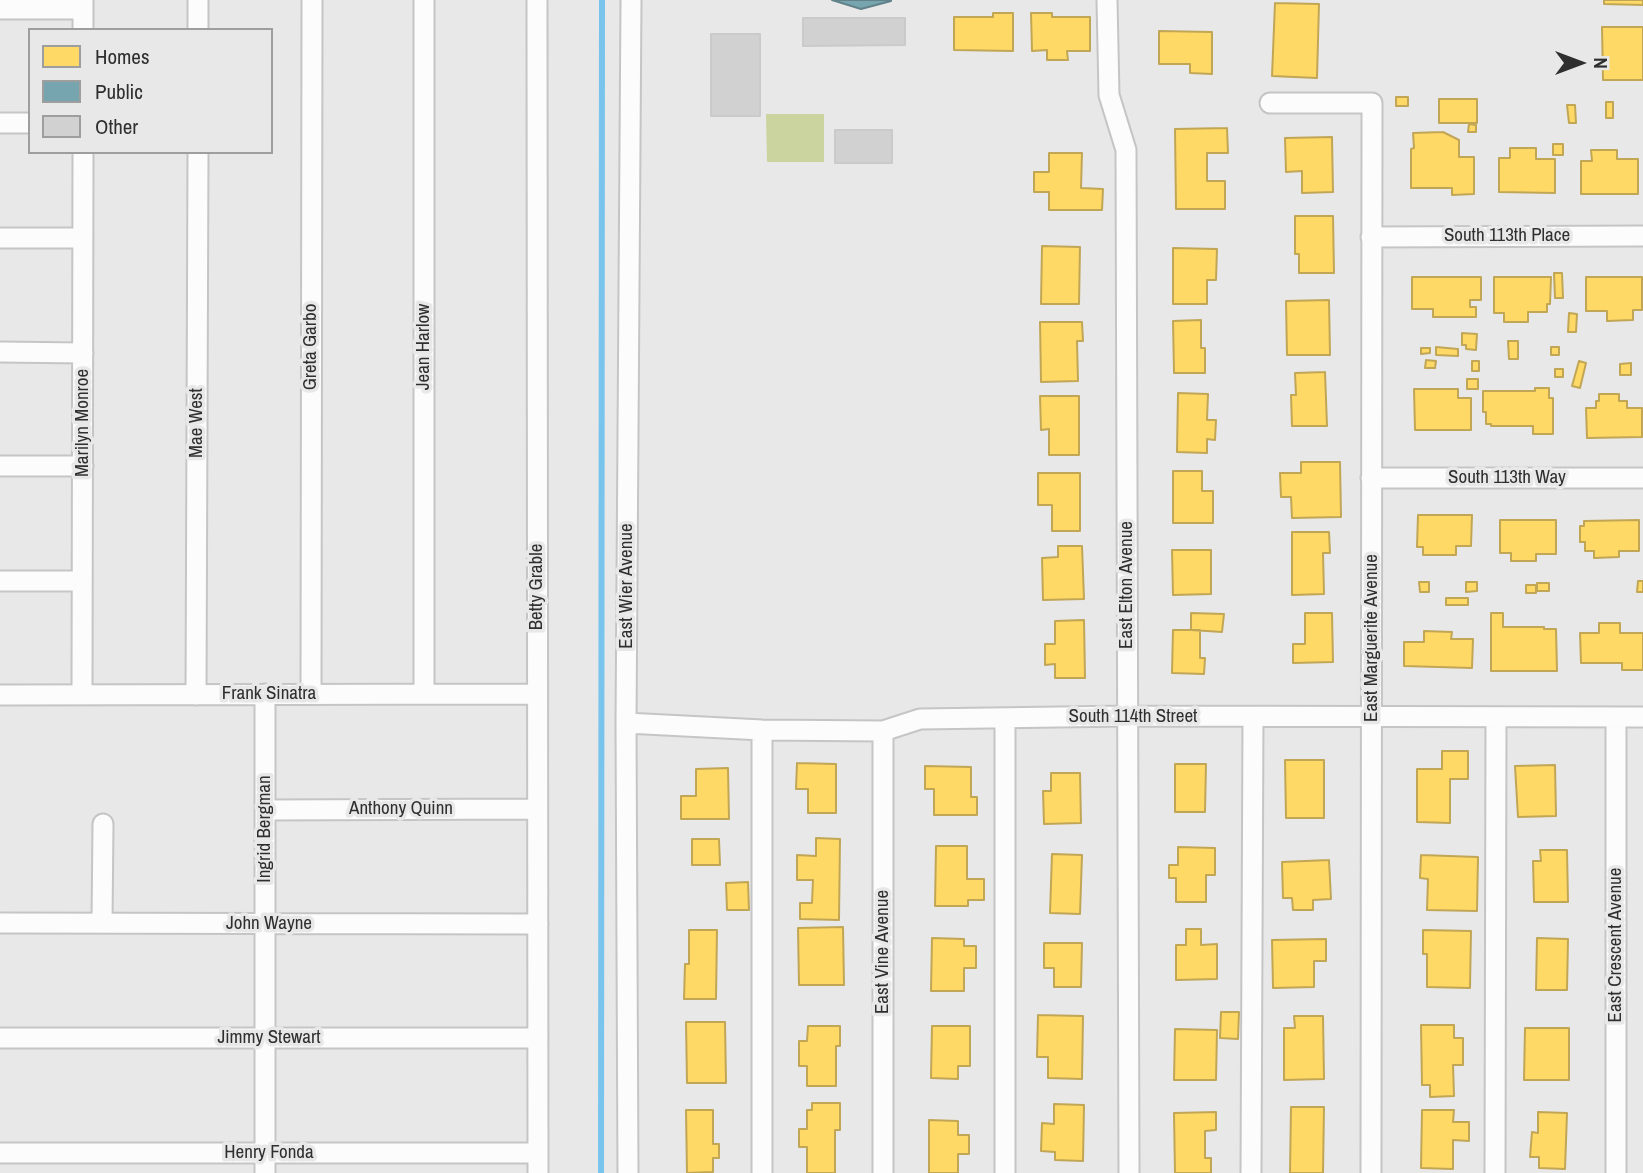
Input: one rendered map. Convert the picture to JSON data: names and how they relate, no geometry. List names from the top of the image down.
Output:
{
  "streets": {
    "street": [
      "South 113th Place",
      "Greta Garbo",
      "Jean Harlow",
      "Marilyn Monroe",
      "Mae West",
      "South 113th Way",
      "East Elton Avenue",
      "East Wier Avenue",
      "Betty Grable",
      "East Marguerite Avenue",
      "Frank Sinatra",
      "South 114th Street",
      "Anthony Quinn",
      "Ingrid Bergman",
      "John Wayne",
      "East Crescent Avenue",
      "East Vine Avenue",
      "Jimmy Stewart",
      "Henry Fonda"
    ]
  },
  "crossings": [
    ["South 113th Place", "East Marguerite Avenue"],
    ["Greta Garbo", "Frank Sinatra"],
    ["Jean Harlow", "Frank Sinatra"],
    ["Marilyn Monroe", "Frank Sinatra"],
    ["Mae West", "Frank Sinatra"],
    ["South 113th Way", "East Marguerite Avenue"],
    ["East Elton Avenue", "South 114th Street"],
    ["East Wier Avenue", "South 114th Street"],
    ["Betty Grable", "Frank Sinatra"],
    ["Betty Grable", "Anthony Quinn"],
    ["Betty Grable", "John Wayne"],
    ["Betty Grable", "Jimmy Stewart"],
    ["Betty Grable", "Henry Fonda"],
    ["East Marguerite Avenue", "South 114th Street"],
    ["Frank Sinatra", "Ingrid Bergman"],
    ["South 114th Street", "East Crescent Avenue"],
    ["South 114th Street", "East Vine Avenue"],
    ["Anthony Quinn", "Ingrid Bergman"],
    ["Ingrid Bergman", "John Wayne"],
    ["Ingrid Bergman", "Jimmy Stewart"],
    ["Ingrid Bergman", "Henry Fonda"]
  ],
  "legend": ["Homes", "Public", "Other"],
  "north": "right"
}
